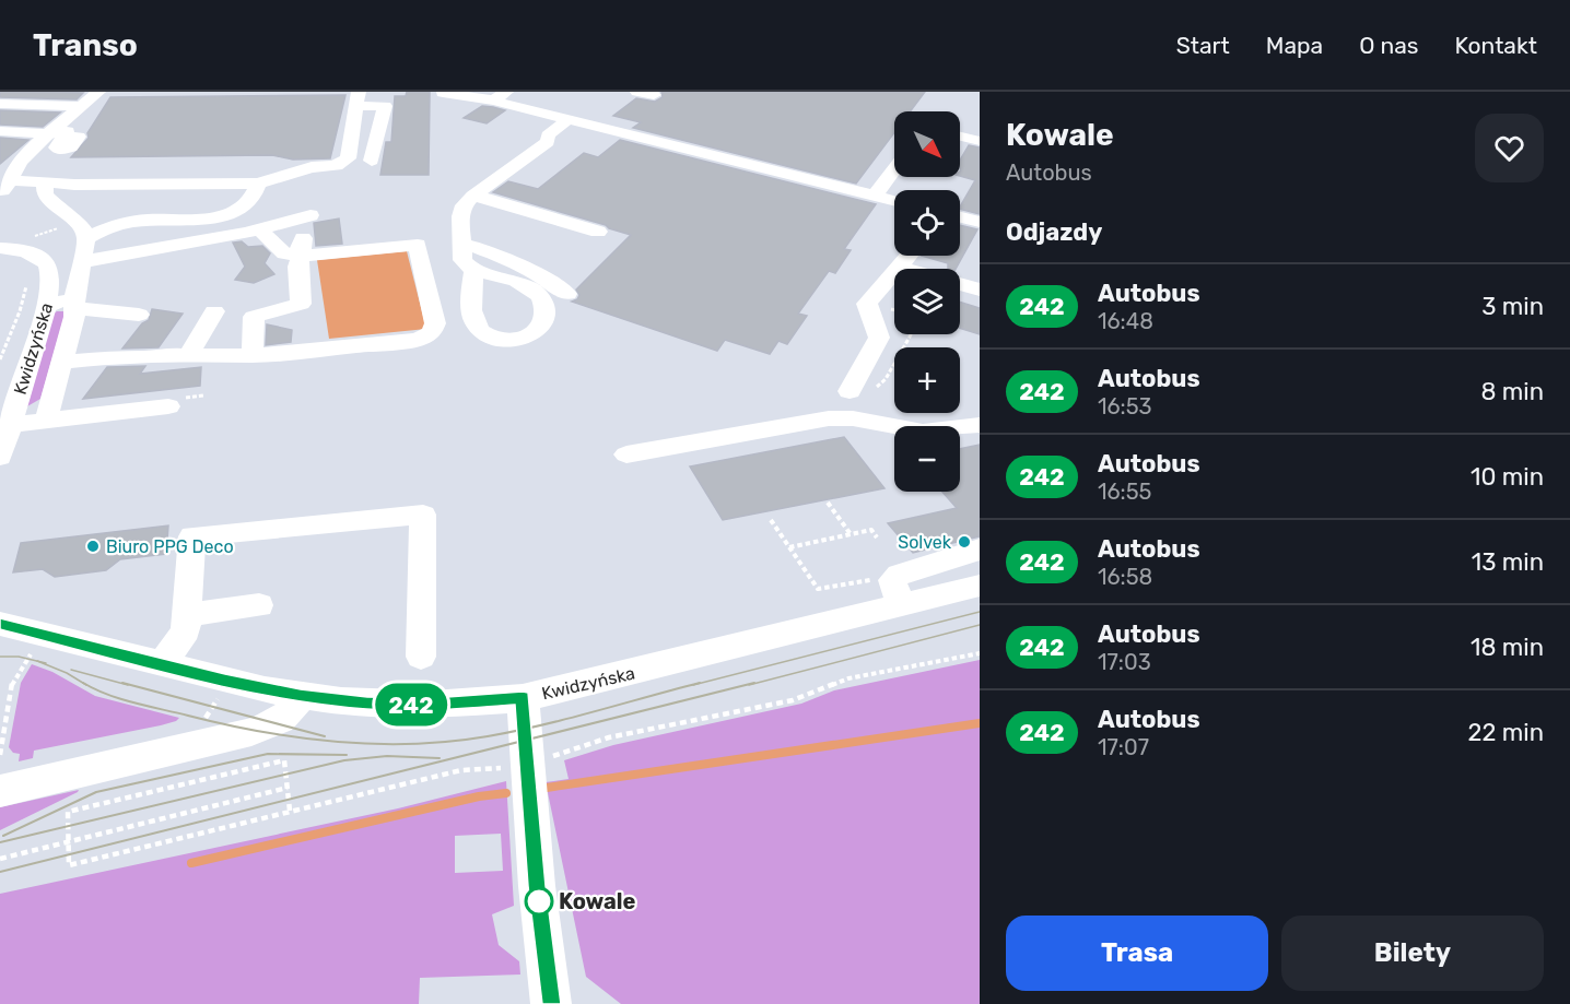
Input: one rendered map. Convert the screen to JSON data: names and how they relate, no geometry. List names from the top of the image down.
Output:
{
  "streets": {
    "street": ["Kwidzyńska"]
  },
  "places": ["Solvek", "Biuro PPG Deco", "Kowale"],
  "lines": ["bus line 242"],
  "north": "bottom right",
  "page": {
    "header": "Transo",
    "nav": [
      "Start",
      "Mapa",
      "O nas",
      "Kontakt"
    ],
    "on_map": "242",
    "heading": [
      ["Kowale", "Autobus"],
      "Odjazdy"
    ],
    "map_buttons": ["+", "−"],
    "list": [
      {
        "mark": "242",
        "name": "Autobus",
        "note": "16:48",
        "value": "3 min"
      },
      {
        "mark": "242",
        "name": "Autobus",
        "note": "16:53",
        "value": "8 min"
      },
      {
        "mark": "242",
        "name": "Autobus",
        "note": "16:55",
        "value": "10 min"
      },
      {
        "mark": "242",
        "name": "Autobus",
        "note": "16:58",
        "value": "13 min"
      },
      {
        "mark": "242",
        "name": "Autobus",
        "note": "17:03",
        "value": "18 min"
      },
      {
        "mark": "242",
        "name": "Autobus",
        "note": "17:07",
        "value": "22 min"
      }
    ],
    "buttons": ["Trasa", "Bilety"]
  }
}
